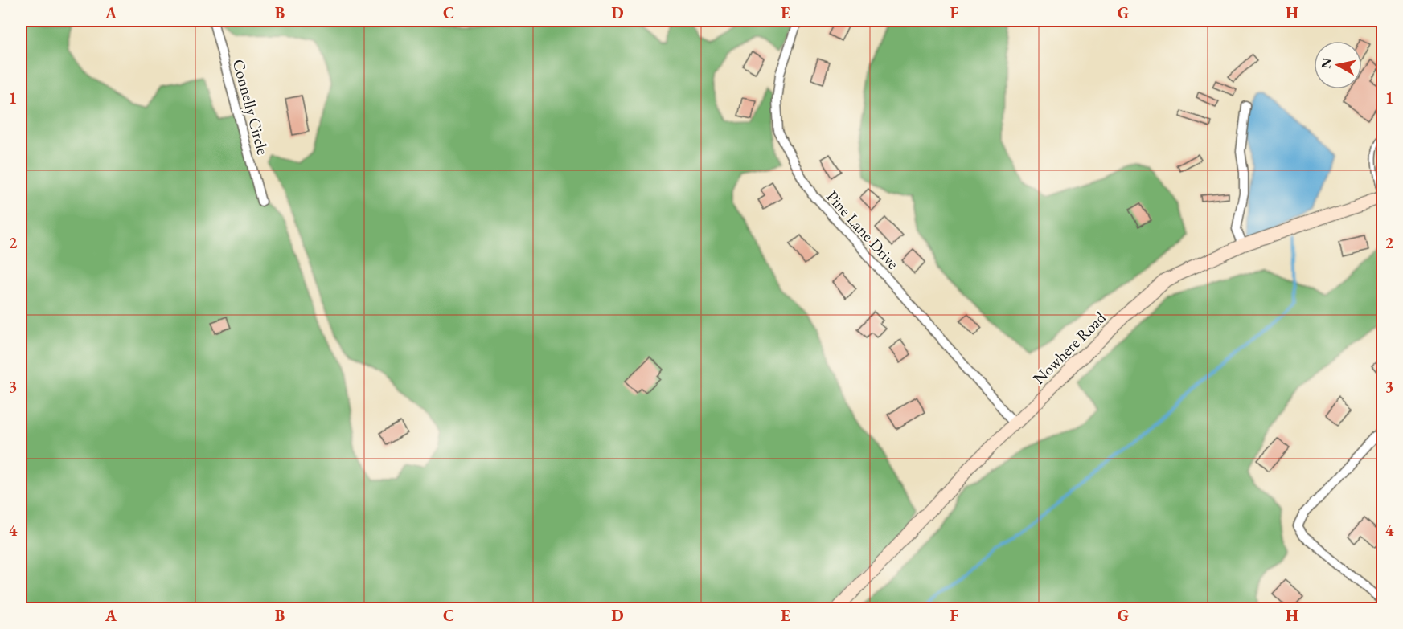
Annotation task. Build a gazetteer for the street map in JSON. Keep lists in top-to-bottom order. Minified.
{"streets":{"street":["Connelly Circle","Pine Lane Drive","Nowhere Road"]},"crossings":[["Pine Lane Drive","Nowhere Road"]],"north":"left","grid":{"columns":["A","B","C","D","E","F","G","H"],"rows":["1","2","3","4"]}}
